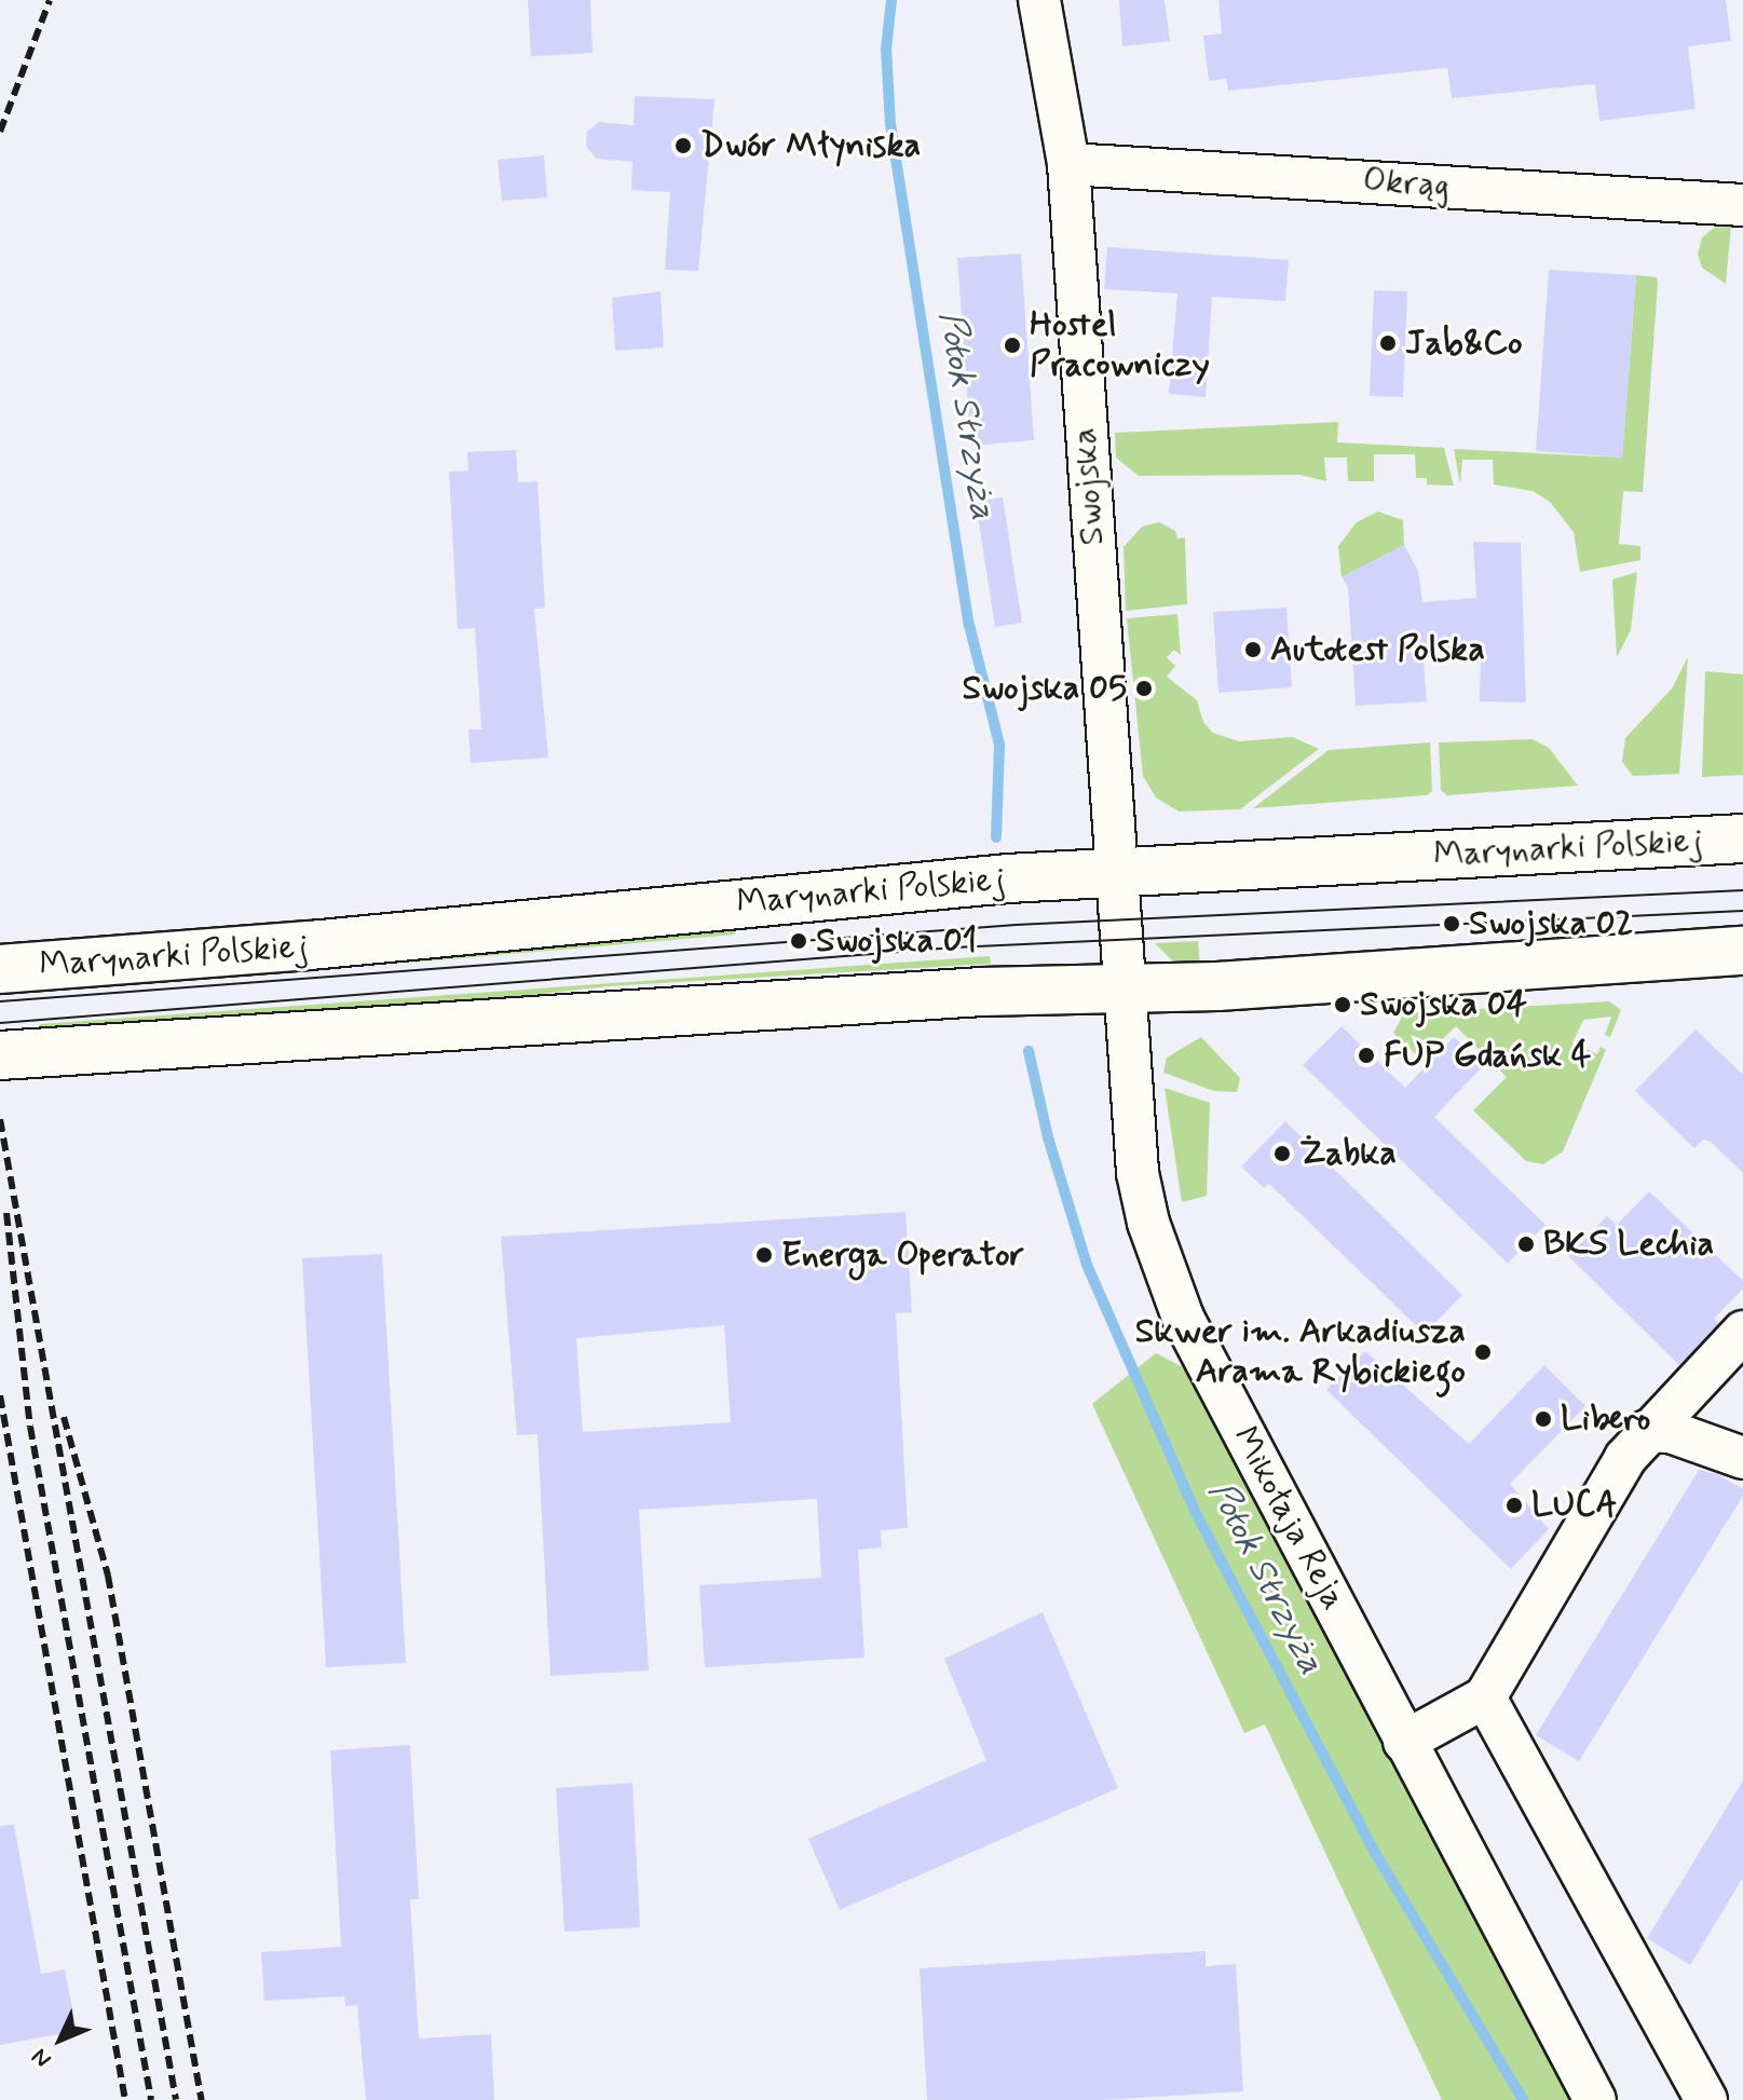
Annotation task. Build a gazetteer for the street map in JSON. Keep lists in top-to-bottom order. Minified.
{"streets":{"main road":["Marynarki Polskiej"],"street":["Okrąg","Swojska","Mikołaja Reja"]},"crossings":[["Okrąg","Swojska"],["Swojska","Marynarki Polskiej"],["Swojska","Mikołaja Reja"]],"water":["Potok Strzyża"],"places":["Dwór Młyniska","Jab&Co","Hostel Pracowniczy","Autotest Polska","Swojska 05","Swojska 02","Swojska 01","Swojska 04","FUP Gdańsk 4","Żabka","BKS Lechia","Energa Operator","Skwer im. Arkadiusza Arama Rybickiego","Libero","LUCA"],"north":"bottom left"}
